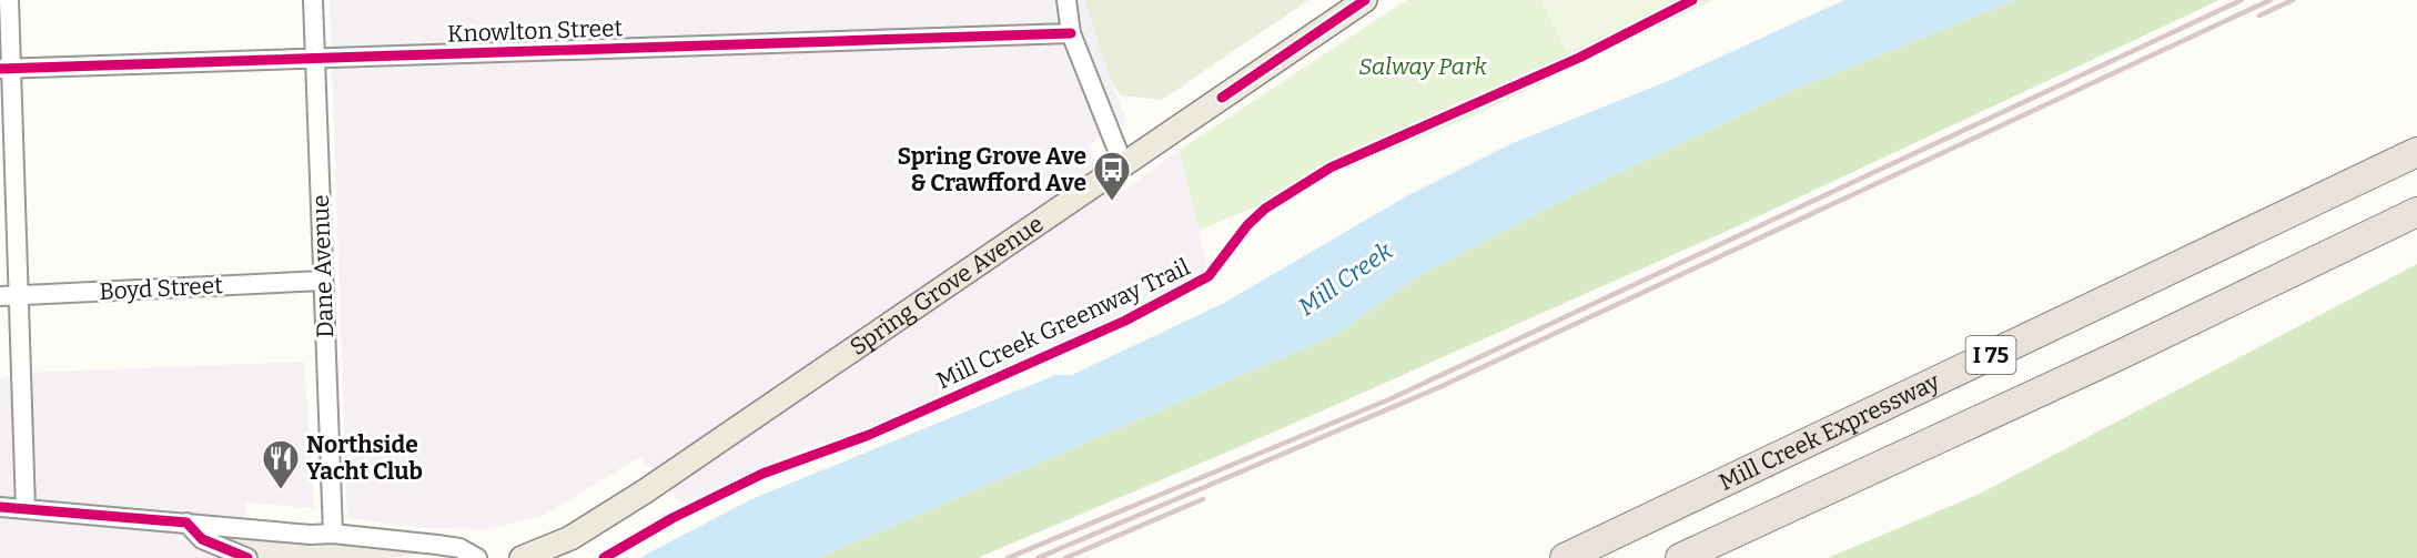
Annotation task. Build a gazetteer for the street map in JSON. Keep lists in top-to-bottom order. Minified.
{"streets":{"highway":["I 75","Mill Creek Expressway"],"main road":["Spring Grove Avenue"],"street":["Knowlton Street","Dane Avenue","Boyd Street"],"cycle path":["Mill Creek Greenway Trail"]},"crossings":[["Knowlton Street","Dane Avenue"],["Dane Avenue","Boyd Street"]],"water":["Mill Creek"],"parks":["Salway Park"],"places":{"bus stop":["Spring Grove Ave & Crawfford Ave"],"restaurant":["Northside Yacht Club"]}}
